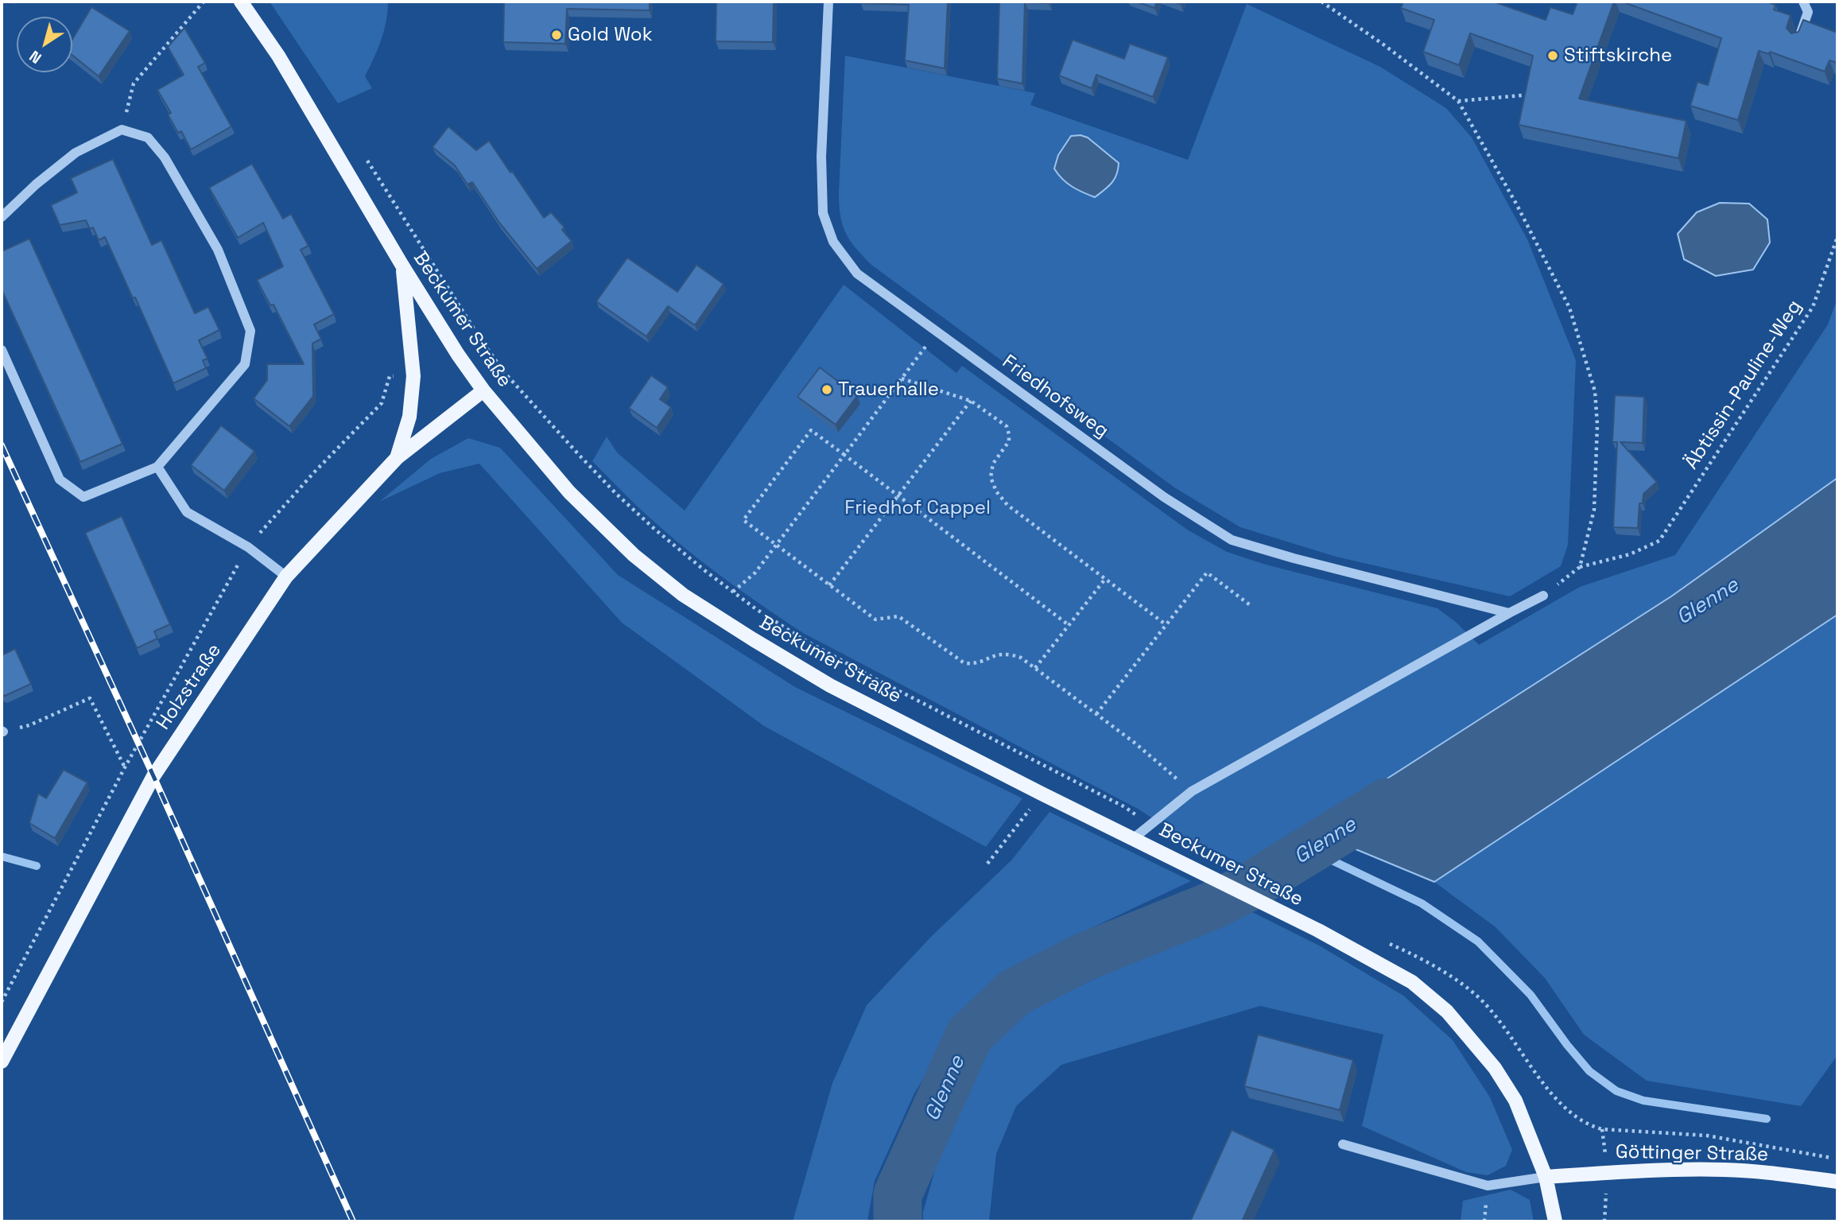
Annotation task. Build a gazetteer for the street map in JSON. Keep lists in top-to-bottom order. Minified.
{"streets":{"main road":["Beckumer Straße","Holzstraße","Göttinger Straße"],"street":["Friedhofsweg"],"path":["Äbtissin-Pauline-Weg"]},"crossings":[["Beckumer Straße","Holzstraße"],["Beckumer Straße","Göttinger Straße"]],"water":["Glenne"],"parks":["Friedhof Cappel"],"places":["Gold Wok","Stiftskirche","Trauerhalle"],"north":"bottom left"}
